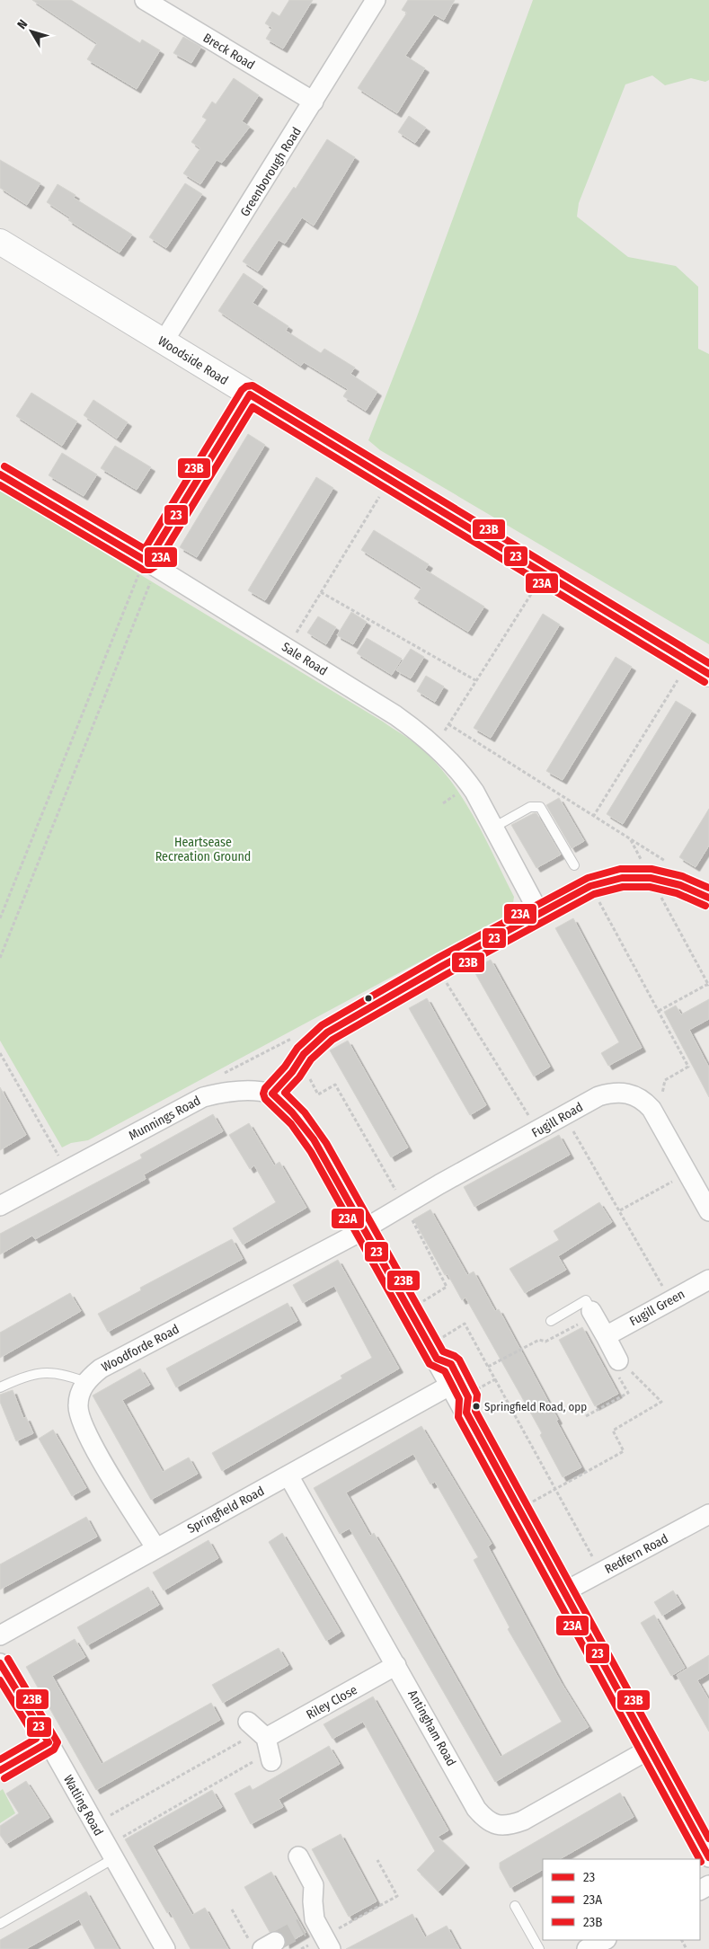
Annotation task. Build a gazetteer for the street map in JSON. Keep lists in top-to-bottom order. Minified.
{"streets":{"street":["Breck Road","Greenborough Road","Woodside Road","Sale Road","Munnings Road","Fugill Road","Fugill Green","Woodforde Road","Springfield Road","Redfern Road","Riley Close","Antingham Road","Watling Road"]},"crossings":[["Breck Road","Greenborough Road"],["Greenborough Road","Woodside Road"],["Fugill Road","Woodforde Road"],["Springfield Road","Antingham Road"],["Riley Close","Antingham Road"]],"parks":["Heartsease Recreation Ground"],"places":["Springfield Road, opp"],"lines":["transit line 23B","transit line 23","transit line 23A"],"legend":["23","23A","23B"],"north":"top left"}
